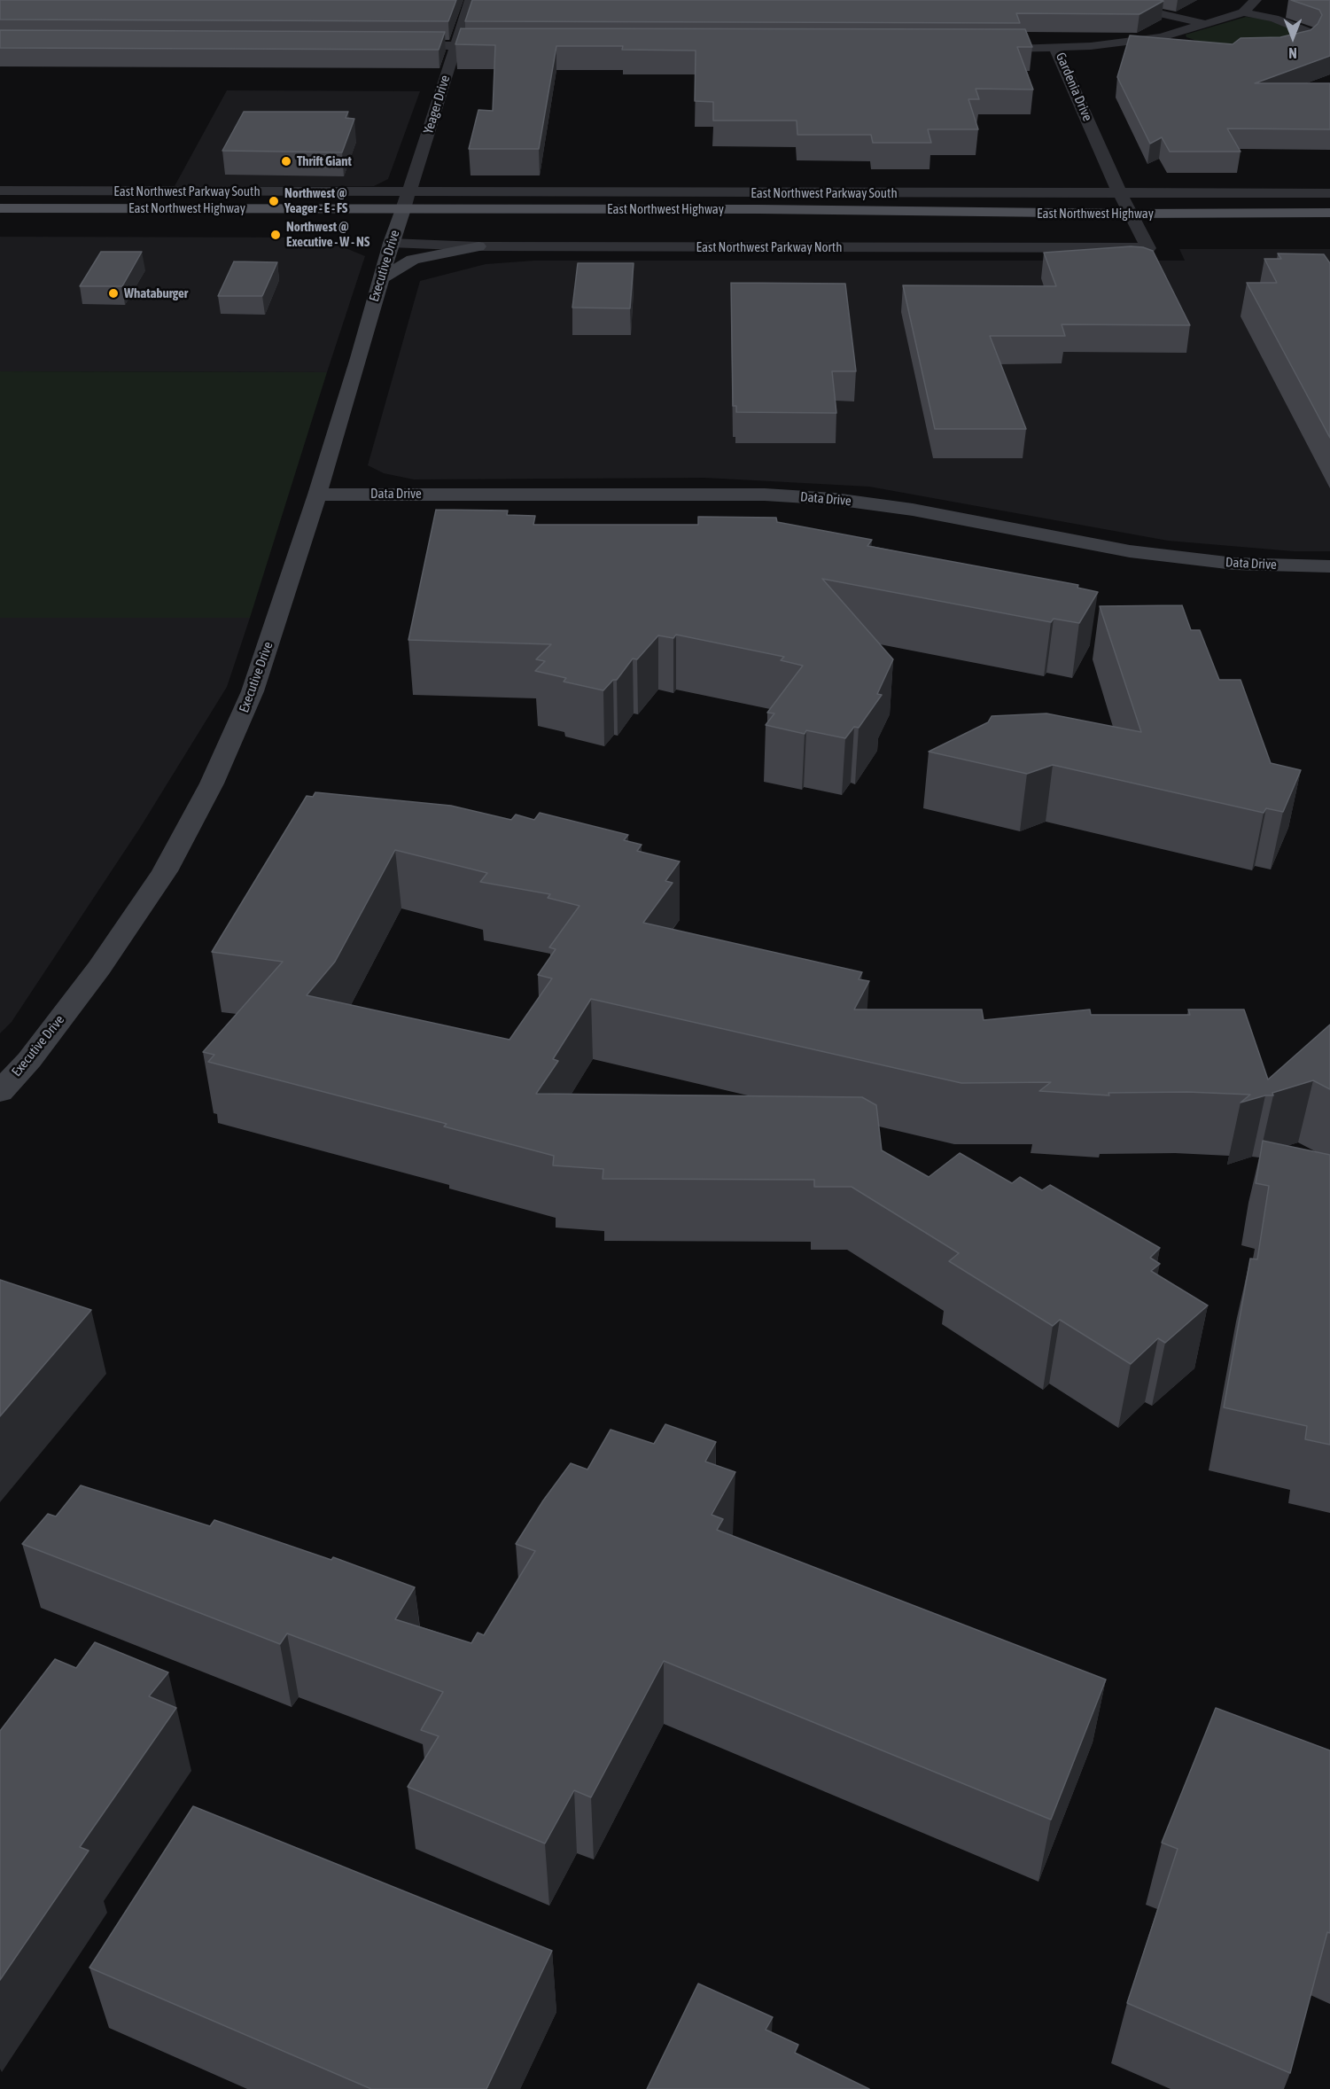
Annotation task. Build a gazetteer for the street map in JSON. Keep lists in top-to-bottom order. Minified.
{"streets":{"main road":["East Northwest Highway"],"street":["Gardenia Drive","Yeager Drive","East Northwest Parkway South","East Northwest Parkway North","Executive Drive","Data Drive"]},"crossings":[["Gardenia Drive","East Northwest Parkway South"],["Gardenia Drive","East Northwest Highway"],["Gardenia Drive","East Northwest Parkway North"],["Yeager Drive","East Northwest Parkway South"],["Yeager Drive","East Northwest Highway"],["Yeager Drive","East Northwest Parkway North"],["Yeager Drive","Executive Drive"],["East Northwest Highway","East Northwest Parkway North"],["East Northwest Highway","Executive Drive"],["East Northwest Parkway North","Executive Drive"],["Executive Drive","Data Drive"]],"places":["Thrift Giant","Northwest @ Yeager - E - FS","Northwest @ Executive - W - NS","Whataburger"],"north":"bottom"}
